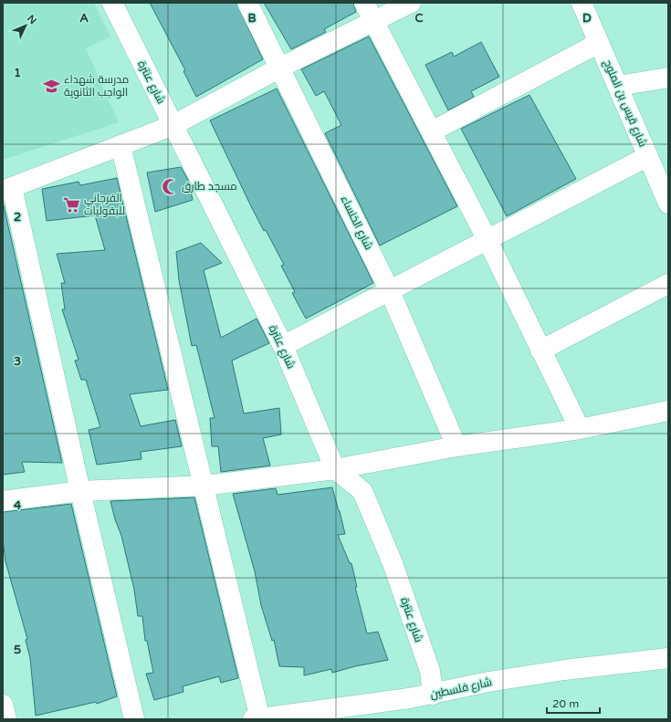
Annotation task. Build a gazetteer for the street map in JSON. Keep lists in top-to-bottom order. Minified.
{"streets":{"street":["شارع عنترة","شارع قيس بن الملوح","شارع الخنساء","شارع فلسطين"]},"crossings":[["شارع عنترة","شارع فلسطين"]],"places":{"school or university":["مدرسة شهداء الواجب الثانوية"],"mosque":["مسجد طارق"],"supermarket":["الفرجاني للبقوليات"]},"scale_bar":"20 m","north":"top right","grid":{"columns":["A","B","C","D"],"rows":["1","2","3","4","5"]}}
